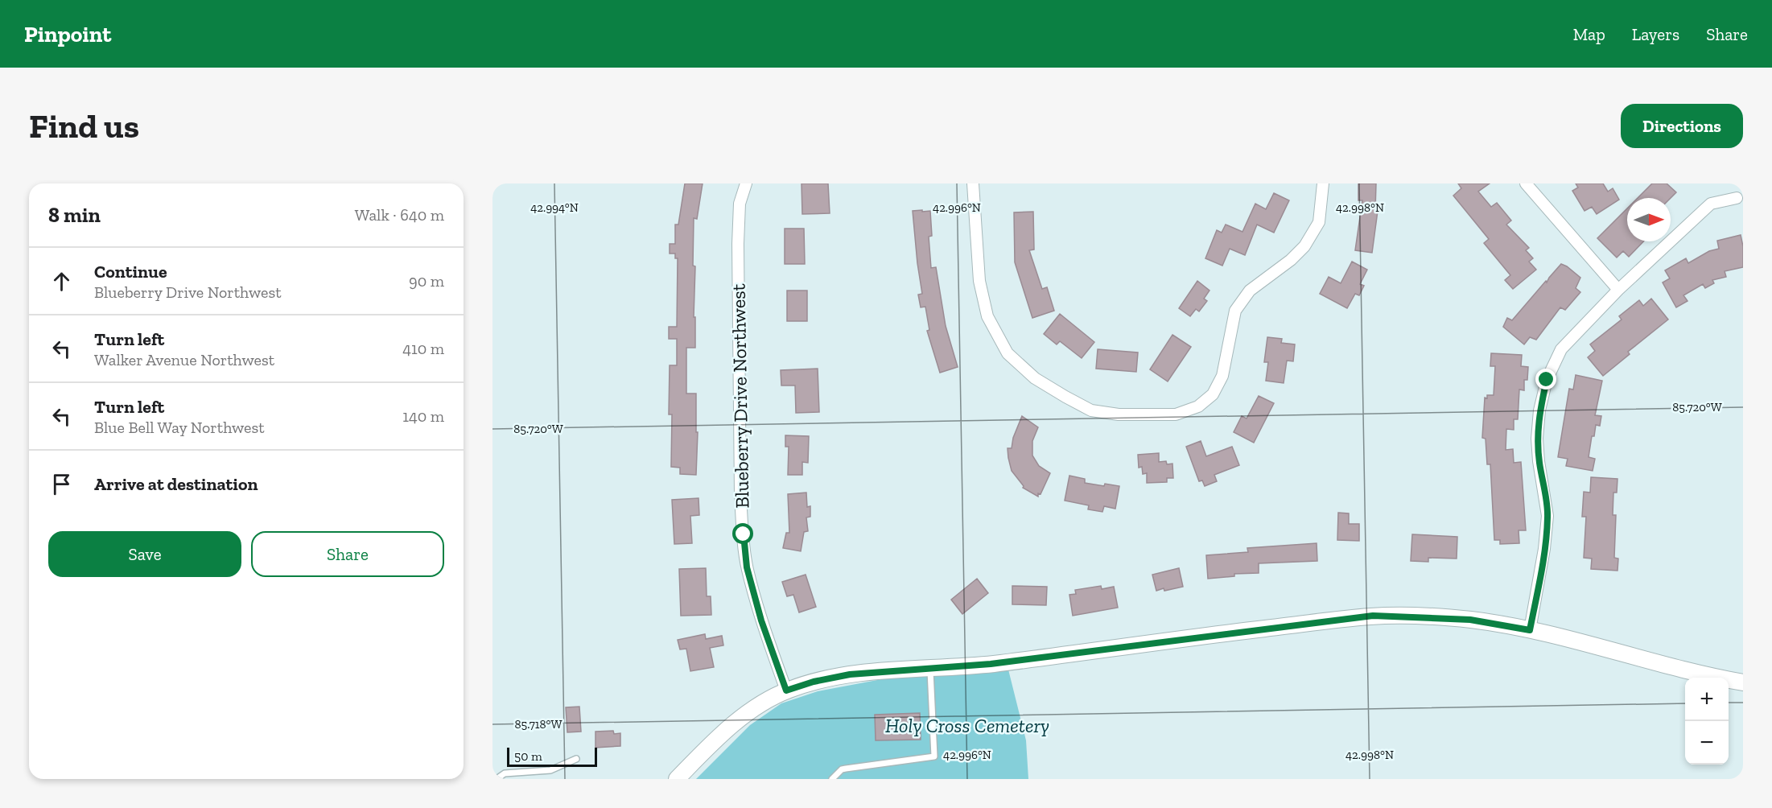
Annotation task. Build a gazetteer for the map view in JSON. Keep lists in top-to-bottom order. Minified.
{"streets":{"street":["Blueberry Drive Northwest"]},"parks":["Holy Cross Cemetery"],"scale_bar":"50 m","north":"right","page":{"header":"Pinpoint","nav":["Map","Layers","Share"],"buttons":["Directions",["Save","Share"]],"title":"Find us","heading":["8 min","Walk · 640 m"],"list":[["Continue","Blueberry Drive Northwest","90 m"],["Turn left","Walker Avenue Northwest","410 m"],["Turn left","Blue Bell Way Northwest","140 m"],"Arrive at destination"],"map_buttons":["+","−"],"scale":"50 m"},"coordinates":["42.994°N","42.996°N","42.998°N","85.720°W","85.718°W"]}
